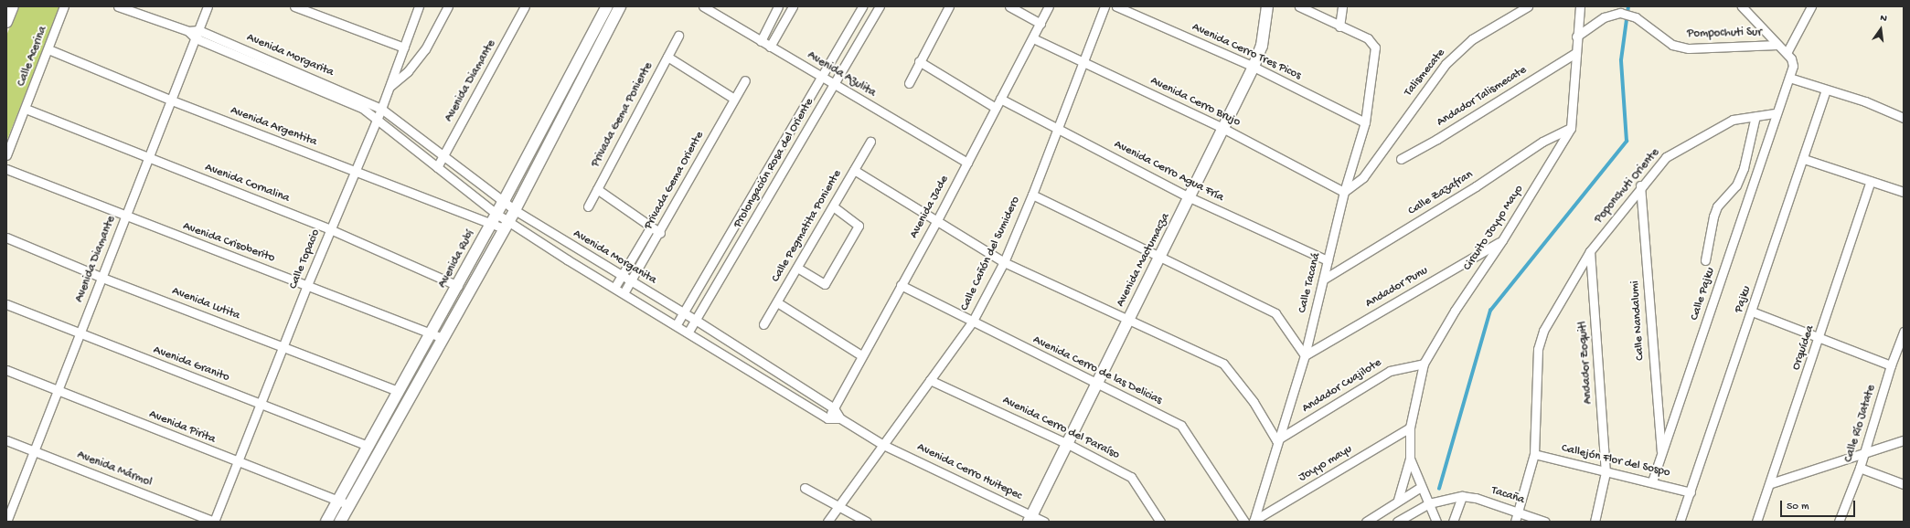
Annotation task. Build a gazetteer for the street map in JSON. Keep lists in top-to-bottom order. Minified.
{"streets":{"street":["Pompochuti Sur","Avenida Cerro Tres Picos","Avenida Morgarita","Calle Acerina","Talismecate","Avenida Azulita","Avenida Diamante","Andador Talismecate","Avenida Cerro Brujo","Privada Gema Poniente","Avenida Argentita","Prolongación Rosa del Oriente","Avenida Cerro Agua Fría","Privada Gema Oriente","Avenida Cornalina","Poponchuti Oriente","Calle Zazafran","Avenida Jade","Calle Pegmatita Poniente","Circuito Joyyo Mayo","Avenida Crisoberito","Calle Cañón del Sumidero","Avenida Morganita","Calle Topacio","Avenida Rubí","Avenida Mactumacza","Calle Tacaná","Andador Punu","Calle Pajku","Pajku","Avenida Lutita","Calle Nandalumi","Orquídea","Andador Zoquitl","Avenida Granito","Avenida Cerro de las Delicias","Andador Cuajilote","Calle Río Jatate","Avenida Pirita","Avenida Cerro del Paraíso","Callejón Flor del Sospo","Joyyo mayu","Avenida Mármol","Avenida Cerro Huitepec","Tacaña"]},"crossings":[["Pompochuti Sur","Circuito Joyyo Mayo"],["Avenida Cerro Tres Picos","Avenida Mactumacza"],["Avenida Cerro Tres Picos","Calle Tacaná"],["Avenida Morgarita","Avenida Diamante"],["Avenida Morgarita","Avenida Morganita"],["Avenida Morgarita","Calle Topacio"],["Calle Acerina","Avenida Argentita"],["Calle Acerina","Avenida Cornalina"],["Talismecate","Avenida Cerro Brujo"],["Talismecate","Calle Tacaná"],["Avenida Azulita","Prolongación Rosa del Oriente"],["Avenida Azulita","Avenida Jade"],["Avenida Diamante","Avenida Argentita"],["Avenida Diamante","Avenida Cornalina"],["Avenida Diamante","Avenida Crisoberito"],["Avenida Diamante","Avenida Morganita"],["Avenida Diamante","Avenida Lutita"],["Avenida Diamante","Avenida Granito"],["Avenida Diamante","Avenida Pirita"],["Avenida Diamante","Avenida Mármol"],["Andador Talismecate","Circuito Joyyo Mayo"],["Avenida Cerro Brujo","Avenida Jade"],["Avenida Cerro Brujo","Calle Cañón del Sumidero"],["Avenida Cerro Brujo","Avenida Mactumacza"],["Avenida Cerro Brujo","Calle Tacaná"],["Avenida Argentita","Calle Topacio"],["Avenida Argentita","Avenida Rubí"],["Prolongación Rosa del Oriente","Avenida Morganita"],["Avenida Cerro Agua Fría","Avenida Jade"],["Avenida Cerro Agua Fría","Calle Cañón del Sumidero"],["Avenida Cerro Agua Fría","Avenida Mactumacza"],["Avenida Cerro Agua Fría","Calle Tacaná"],["Privada Gema Oriente","Avenida Morganita"],["Avenida Cornalina","Calle Topacio"],["Avenida Cornalina","Avenida Rubí"],["Poponchuti Oriente","Calle Pajku"],["Poponchuti Oriente","Calle Nandalumi"],["Poponchuti Oriente","Andador Zoquitl"],["Poponchuti Oriente","Callejón Flor del Sospo"],["Poponchuti Oriente","Tacaña"],["Calle Zazafran","Circuito Joyyo Mayo"],["Calle Zazafran","Calle Tacaná"],["Avenida Jade","Avenida Morganita"],["Avenida Jade","Avenida Cerro de las Delicias"],["Circuito Joyyo Mayo","Andador Punu"],["Circuito Joyyo Mayo","Andador Cuajilote"],["Circuito Joyyo Mayo","Joyyo mayu"],["Avenida Crisoberito","Calle Topacio"],["Avenida Crisoberito","Avenida Rubí"],["Calle Cañón del Sumidero","Avenida Morganita"],["Calle Cañón del Sumidero","Avenida Cerro de las Delicias"],["Calle Cañón del Sumidero","Avenida Cerro del Paraíso"],["Calle Cañón del Sumidero","Avenida Cerro Huitepec"],["Avenida Morganita","Calle Topacio"],["Avenida Morganita","Avenida Rubí"],["Avenida Morganita","Avenida Cerro Huitepec"],["Calle Topacio","Avenida Lutita"],["Calle Topacio","Avenida Granito"],["Calle Topacio","Avenida Pirita"],["Calle Topacio","Avenida Mármol"],["Avenida Rubí","Avenida Lutita"],["Avenida Rubí","Avenida Granito"],["Avenida Rubí","Avenida Pirita"],["Avenida Mactumacza","Avenida Cerro de las Delicias"],["Avenida Mactumacza","Avenida Cerro del Paraíso"],["Avenida Mactumacza","Avenida Cerro Huitepec"],["Calle Tacaná","Andador Punu"],["Calle Tacaná","Andador Cuajilote"],["Calle Tacaná","Joyyo mayu"],["Calle Pajku","Calle Nandalumi"],["Calle Pajku","Callejón Flor del Sospo"],["Pajku","Callejón Flor del Sospo"],["Andador Zoquitl","Callejón Flor del Sospo"]],"scale_bar":"50 m","north":"top"}
